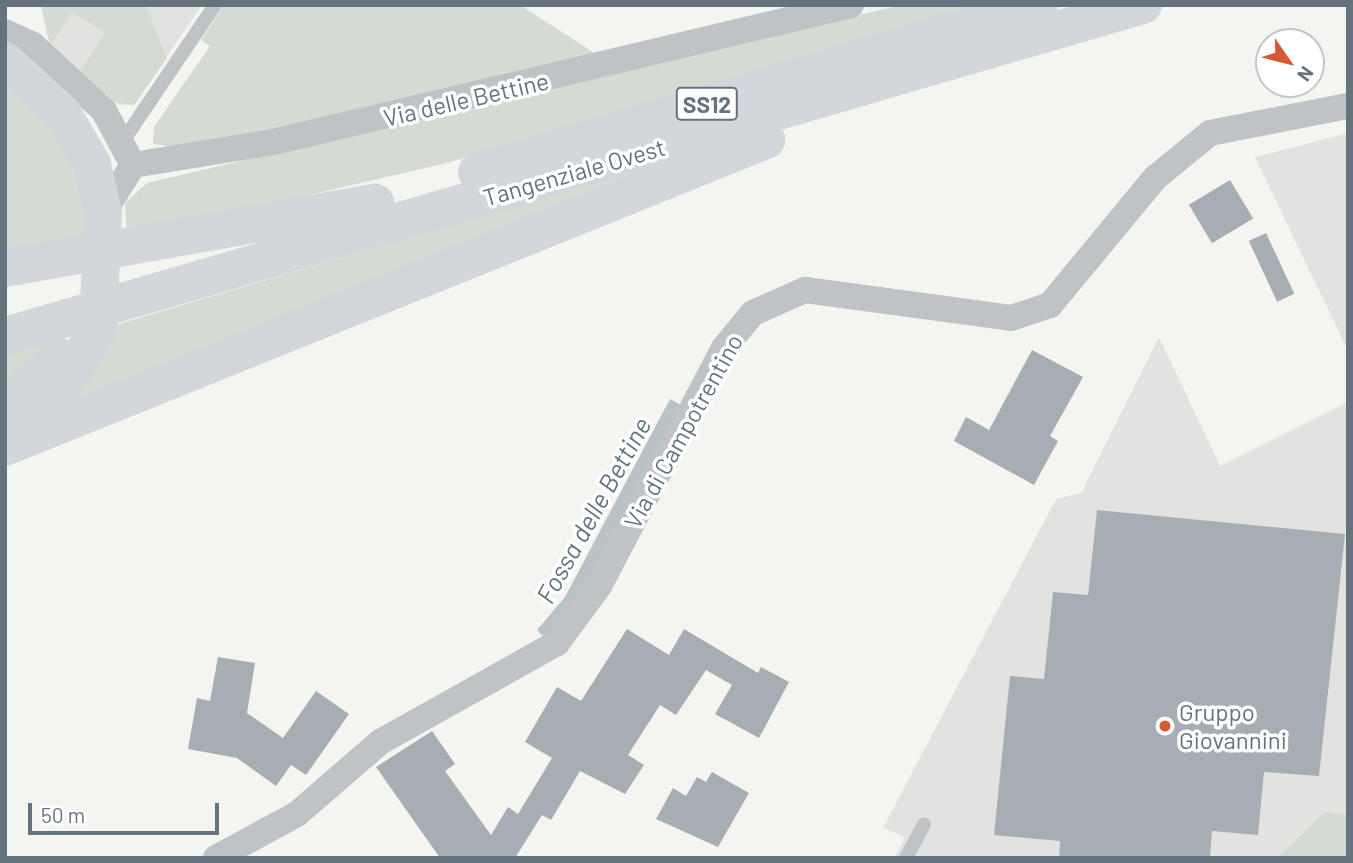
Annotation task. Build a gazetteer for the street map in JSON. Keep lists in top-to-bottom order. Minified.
{"streets":{"highway":["SS12","Tangenziale Ovest"],"street":["Via delle Bettine","Via di Campotrentino"]},"water":["Fossa delle Bettine"],"places":["Gruppo Giovannini"],"scale_bar":"50 m","north":"bottom right"}
